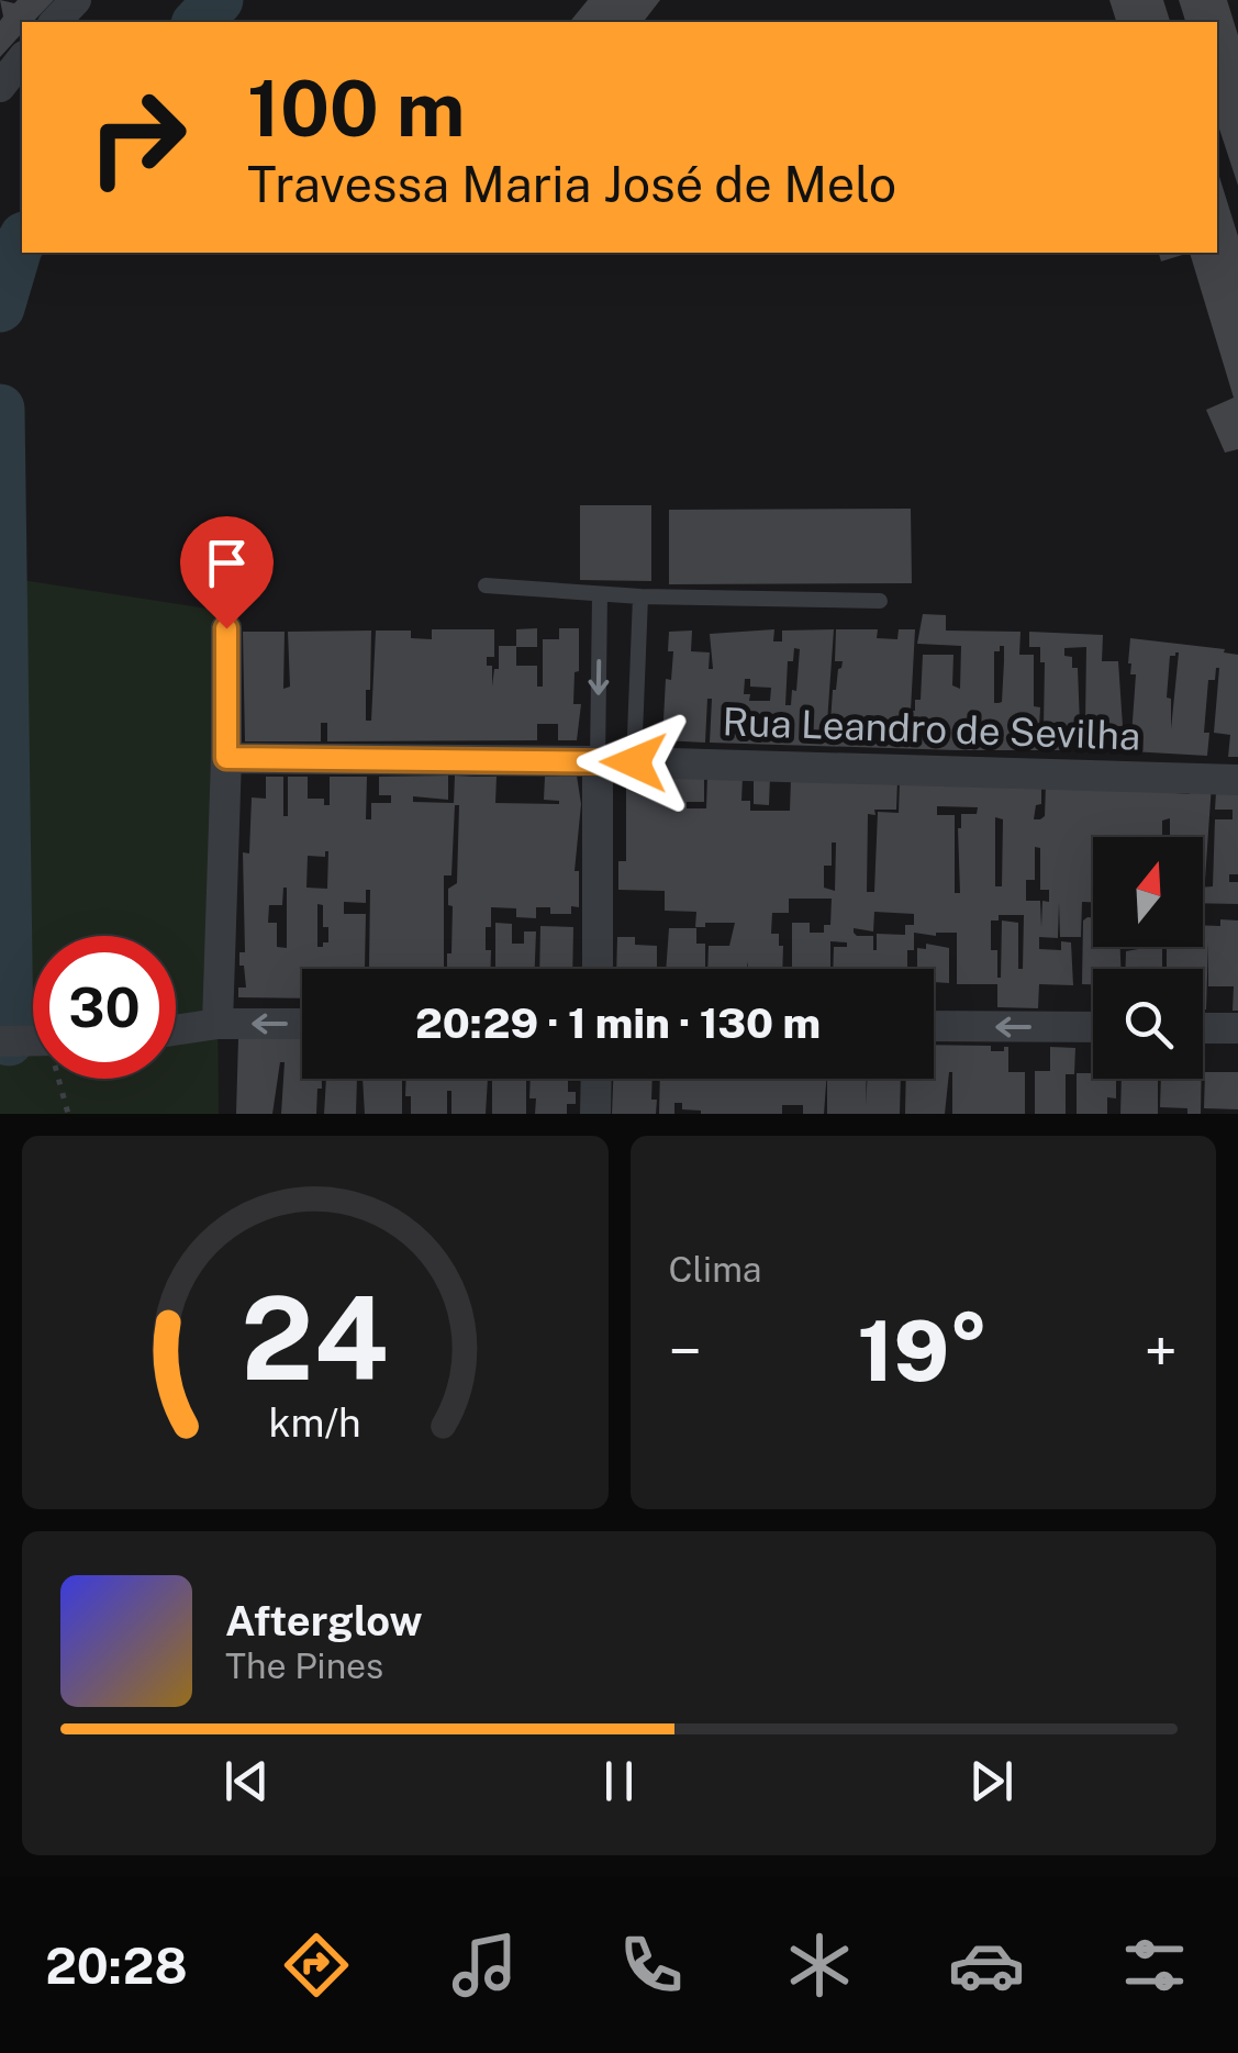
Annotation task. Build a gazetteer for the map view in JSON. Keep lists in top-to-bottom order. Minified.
{"streets":{"street":["Rua Leandro de Sevilha"]},"north":"top","page":{"turn":["100 m","Travessa Maria José de Melo"],"limit":"30","trip":"20:29 · 1 min · 130 m","tile":"Clima","heat":["−","19°","+"],"song":["Afterglow","The Pines"],"tabs":"20:28","gauge":["24","km/h"]}}
